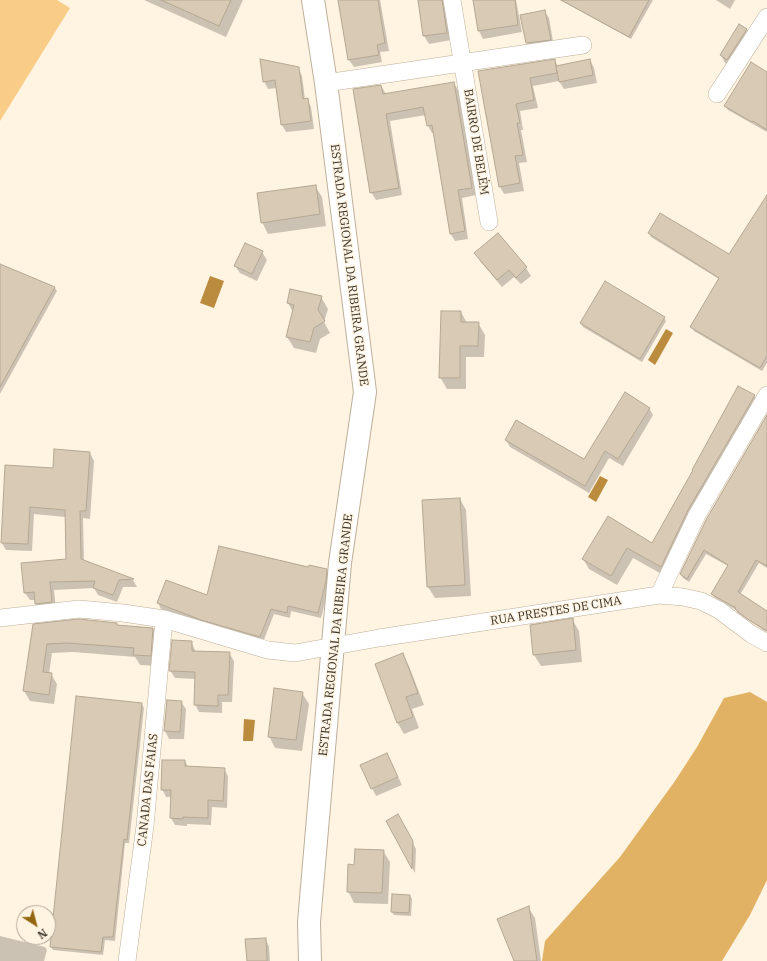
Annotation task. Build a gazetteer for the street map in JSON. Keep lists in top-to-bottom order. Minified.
{"streets":{"main road":["ESTRADA REGIONAL DA RIBEIRA GRANDE"],"street":["BAIRRO DE BELÉM","RUA PRESTES DE CIMA","CANADA DAS FAIAS"]},"crossings":[["ESTRADA REGIONAL DA RIBEIRA GRANDE","RUA PRESTES DE CIMA"],["RUA PRESTES DE CIMA","CANADA DAS FAIAS"]],"north":"bottom right"}
